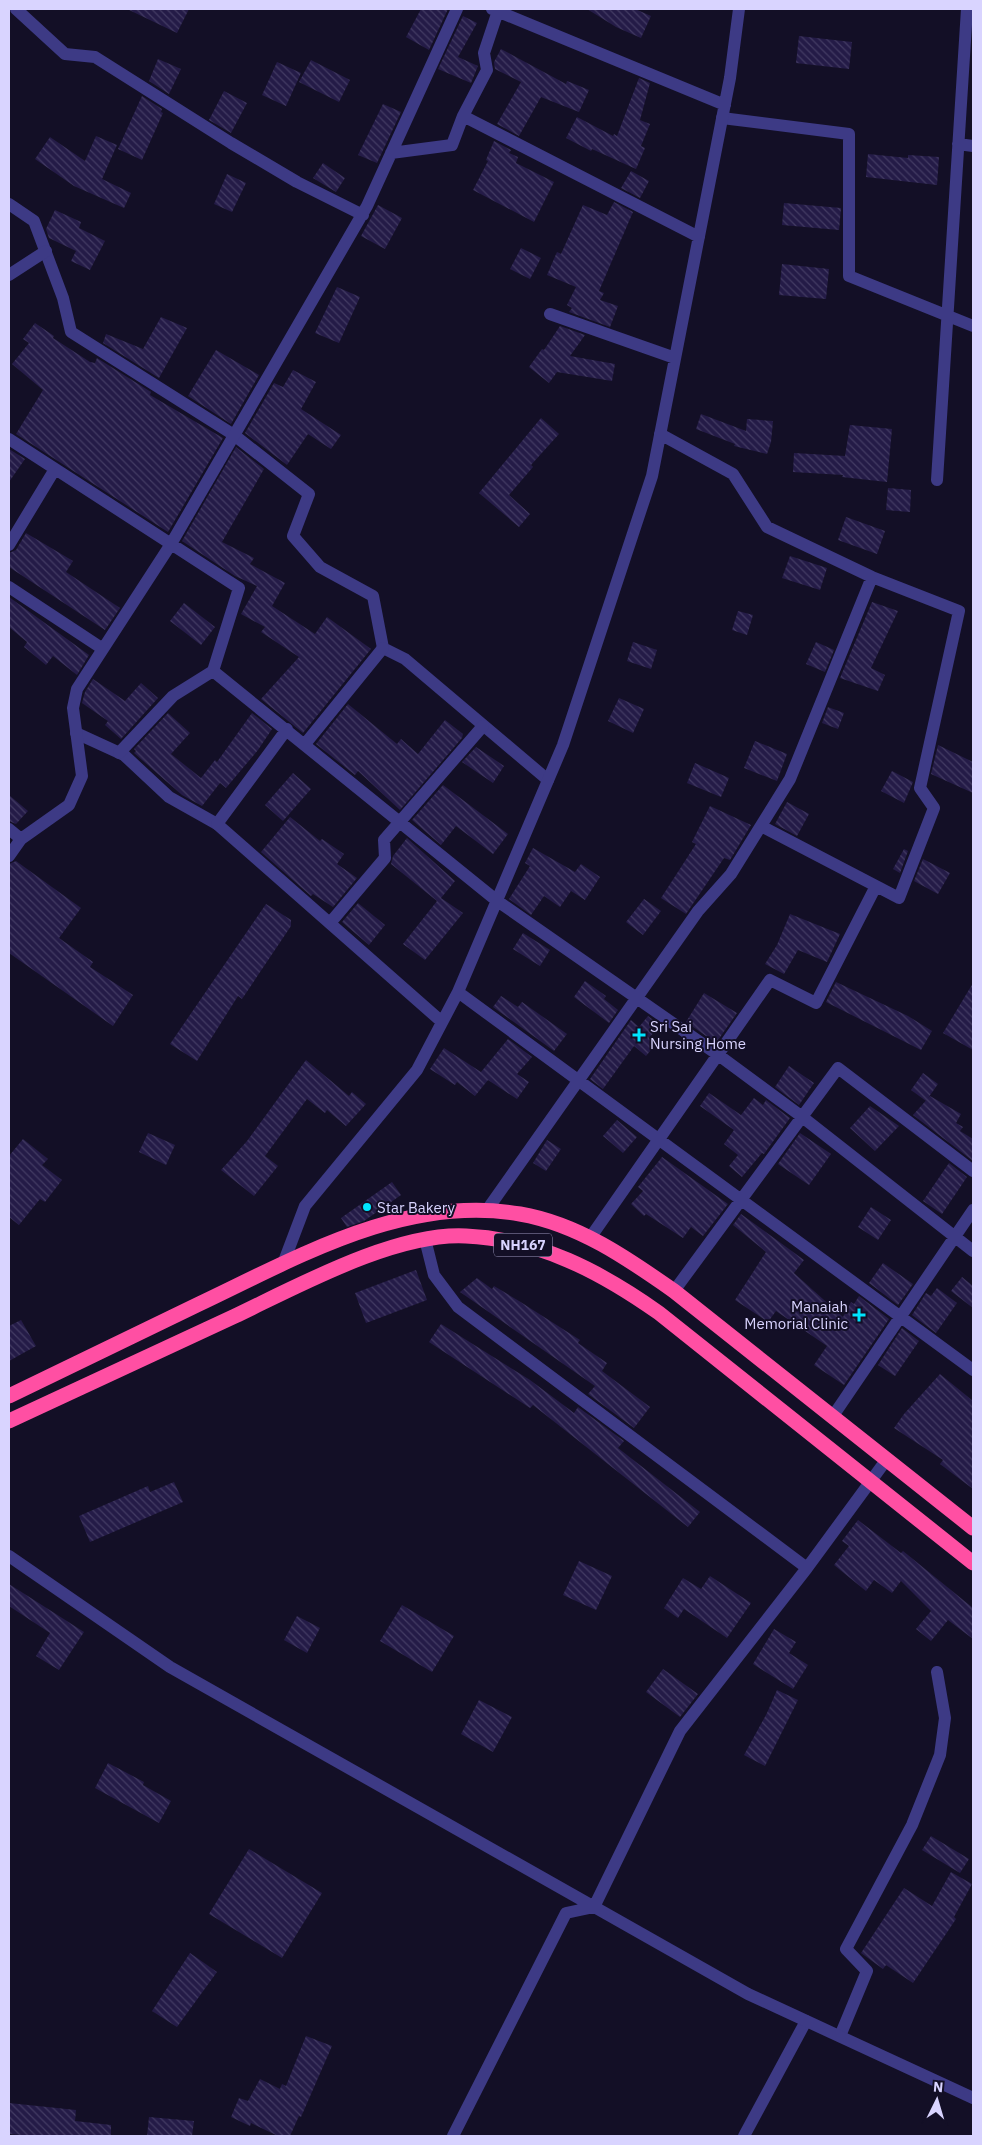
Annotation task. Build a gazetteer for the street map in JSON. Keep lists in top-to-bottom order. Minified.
{"streets":{"highway":["NH167"]},"places":{"health":["Sri Sai Nursing Home","Manaiah Memorial Clinic"],"other":["Star Bakery"]},"north":"top"}
